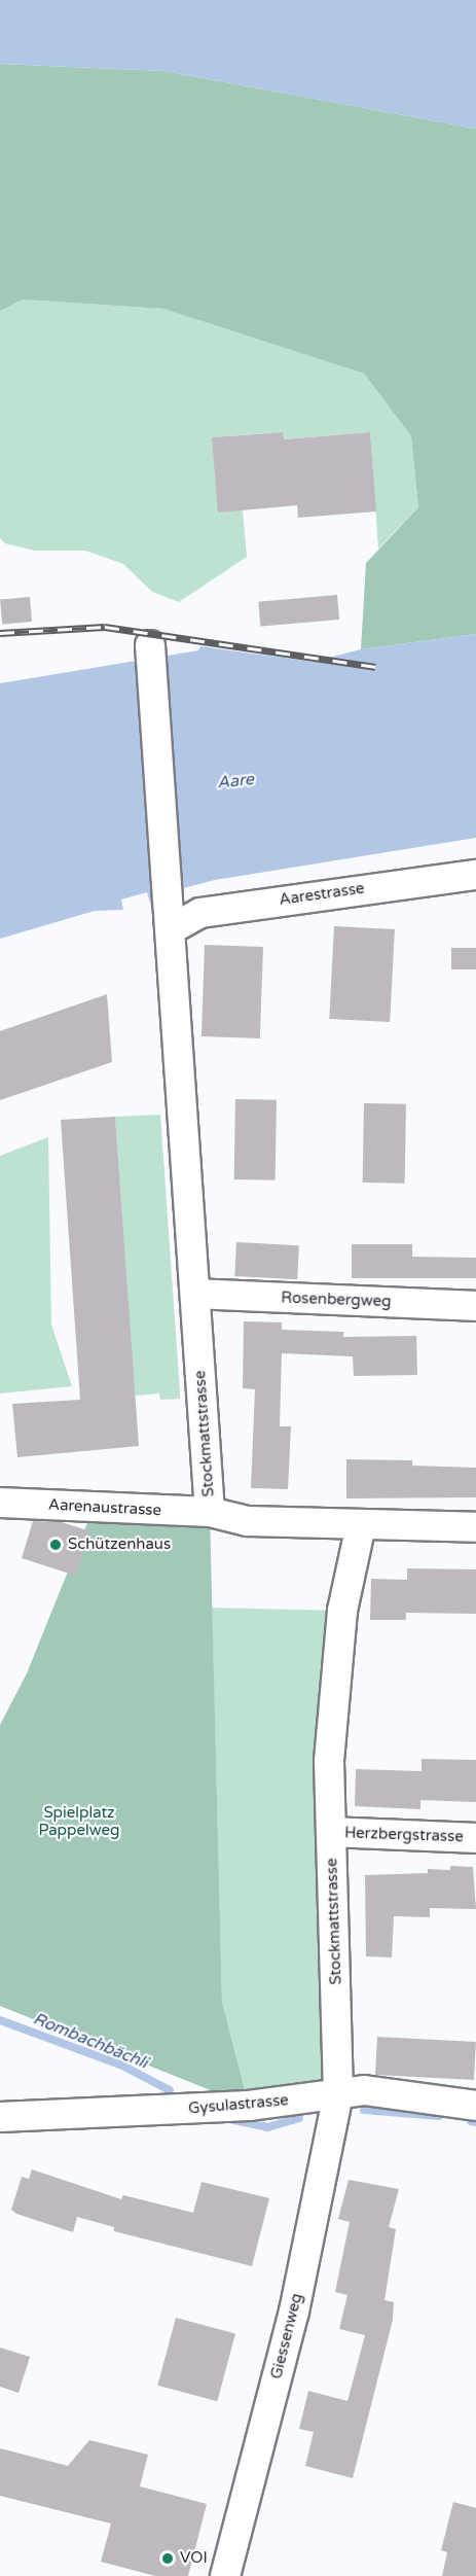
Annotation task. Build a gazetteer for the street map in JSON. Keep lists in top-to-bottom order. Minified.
{"streets":{"street":["Aarestrasse","Rosenbergweg","Stockmattstrasse","Aarenaustrasse","Herzbergstrasse","Gysulastrasse","Giessenweg"]},"crossings":[["Aarestrasse","Stockmattstrasse"],["Rosenbergweg","Stockmattstrasse"],["Stockmattstrasse","Aarenaustrasse"],["Stockmattstrasse","Herzbergstrasse"],["Stockmattstrasse","Gysulastrasse"],["Stockmattstrasse","Giessenweg"],["Gysulastrasse","Giessenweg"]],"water":["Aare","Rombachbächli"],"parks":["Spielplatz Pappelweg"],"places":["Schützenhaus","VOI"]}
